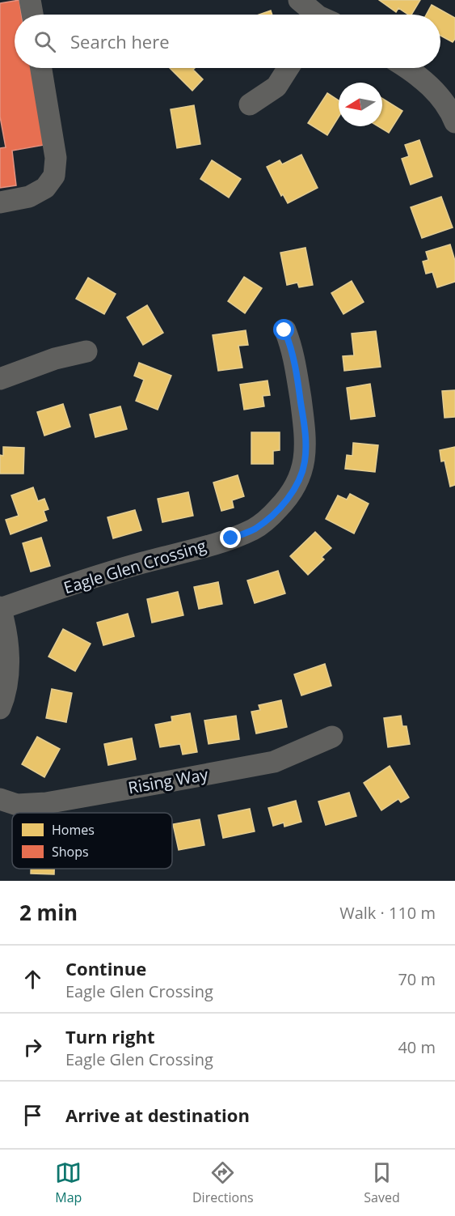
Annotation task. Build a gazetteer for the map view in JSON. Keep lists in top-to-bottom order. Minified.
{"streets":{"street":["Eagle Glen Crossing","Rising Way"]},"legend":["Homes","Shops"],"north":"left","page":{"search":"Search here","heading":["2 min","Walk · 110 m"],"list":[["Continue","Eagle Glen Crossing","70 m"],["Turn right","Eagle Glen Crossing","40 m"],"Arrive at destination"],"nav":["Map","Directions","Saved"]}}
